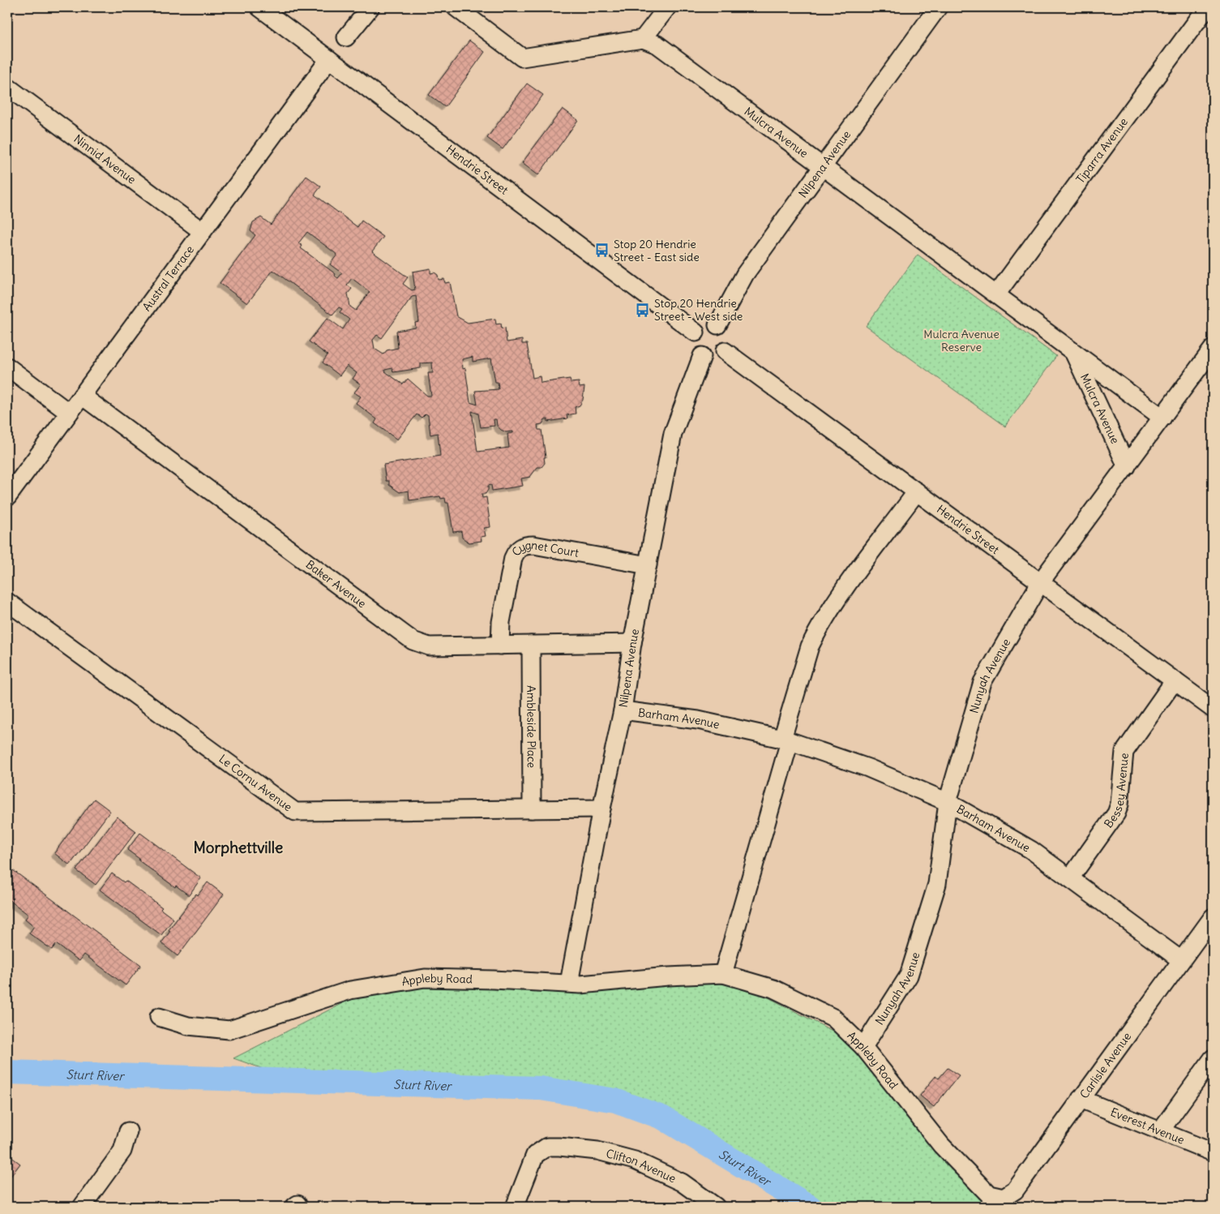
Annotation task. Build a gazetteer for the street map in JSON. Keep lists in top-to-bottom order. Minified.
{"streets":{"street":["Mulcra Avenue","Tiparra Avenue","Ninnid Avenue","Nilpena Avenue","Hendrie Street","Austral Terrace","Cygnet Court","Baker Avenue","Nunyah Avenue","Barham Avenue","Ambleside Place","Le Cornu Avenue","Bessey Avenue","Appleby Road","Carlisle Avenue","Everest Avenue","Clifton Avenue"]},"crossings":[["Mulcra Avenue","Tiparra Avenue"],["Mulcra Avenue","Nilpena Avenue"],["Mulcra Avenue","Nunyah Avenue"],["Ninnid Avenue","Austral Terrace"],["Nilpena Avenue","Hendrie Street"],["Nilpena Avenue","Cygnet Court"],["Nilpena Avenue","Baker Avenue"],["Nilpena Avenue","Barham Avenue"],["Nilpena Avenue","Le Cornu Avenue"],["Nilpena Avenue","Appleby Road"],["Hendrie Street","Austral Terrace"],["Hendrie Street","Nunyah Avenue"],["Hendrie Street","Bessey Avenue"],["Austral Terrace","Baker Avenue"],["Cygnet Court","Baker Avenue"],["Baker Avenue","Ambleside Place"],["Nunyah Avenue","Barham Avenue"],["Nunyah Avenue","Appleby Road"],["Barham Avenue","Bessey Avenue"],["Barham Avenue","Carlisle Avenue"],["Ambleside Place","Le Cornu Avenue"],["Appleby Road","Carlisle Avenue"],["Carlisle Avenue","Everest Avenue"]],"districts":["Morphettville"],"water":["Sturt River"],"parks":["Mulcra Avenue Reserve"],"places":{"bus stop":["Stop 20 Hendrie Street - East side","Stop 20 Hendrie Street - West side"]}}
